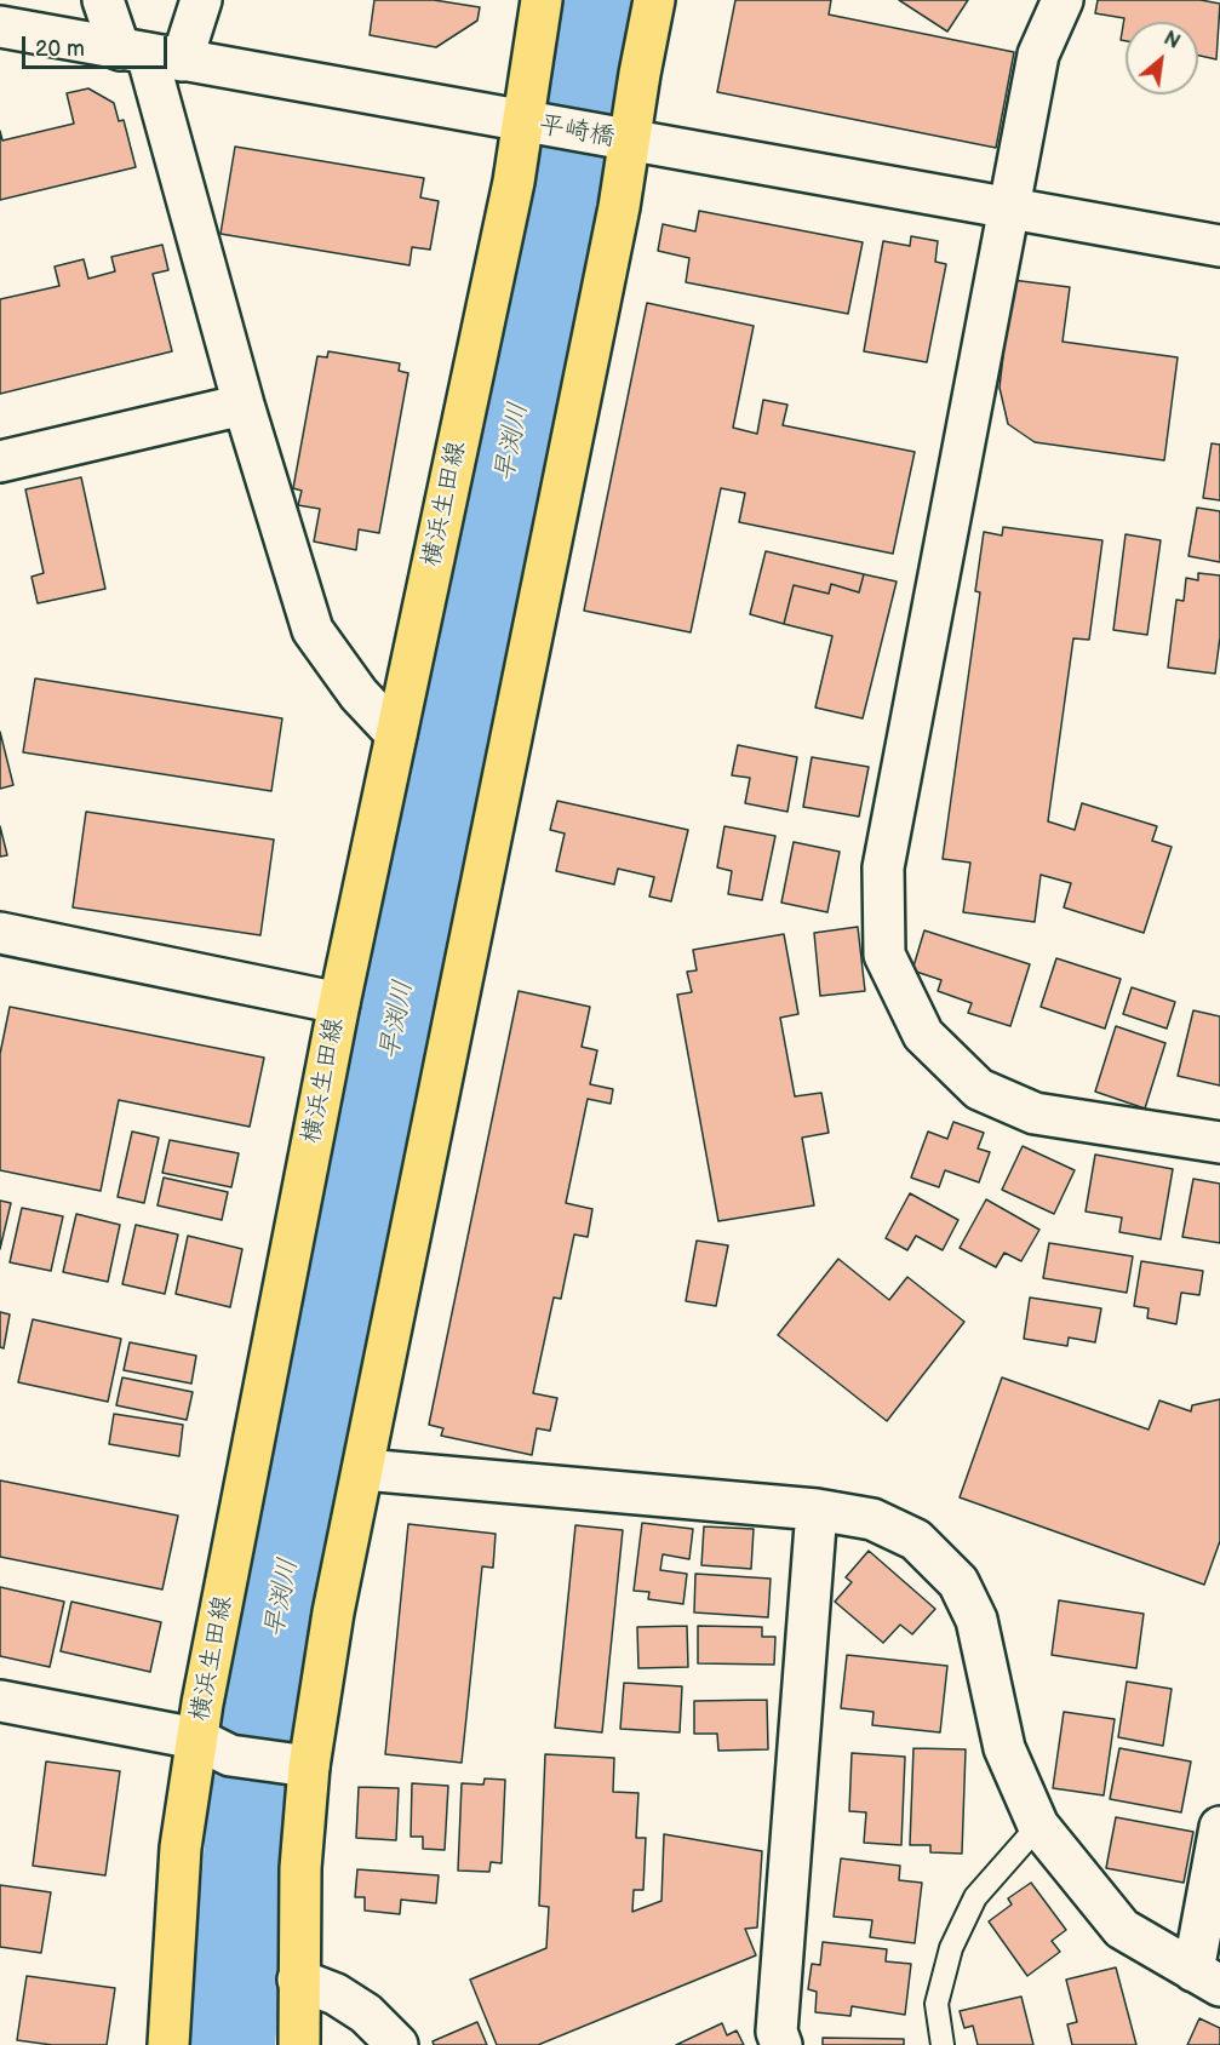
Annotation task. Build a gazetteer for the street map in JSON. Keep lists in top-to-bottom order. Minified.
{"streets":{"main road":["横浜生田線"],"street":["平崎橋"]},"crossings":[["平崎橋","横浜生田線"]],"water":["早渕川"],"scale_bar":"20 m","north":"top right"}
